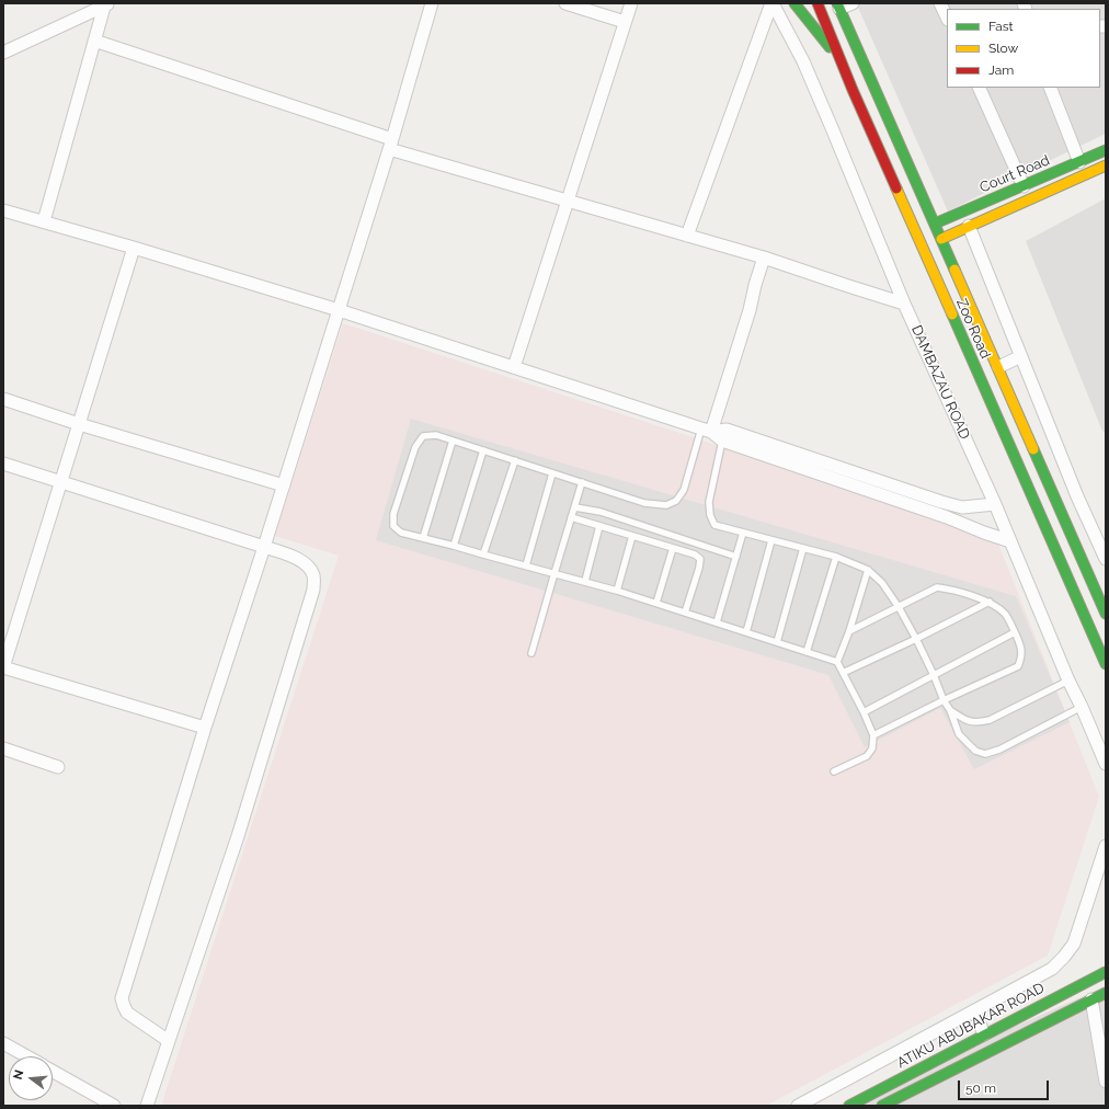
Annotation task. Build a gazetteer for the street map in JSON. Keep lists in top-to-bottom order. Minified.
{"streets":{"main road":["Court Road","Zoo Road","ATIKU ABUBAKAR ROAD"],"street":["DAMBAZAU ROAD"]},"crossings":[["Court Road","Zoo Road"]],"legend":["Fast","Slow","Jam"],"scale_bar":"50 m","north":"left"}
